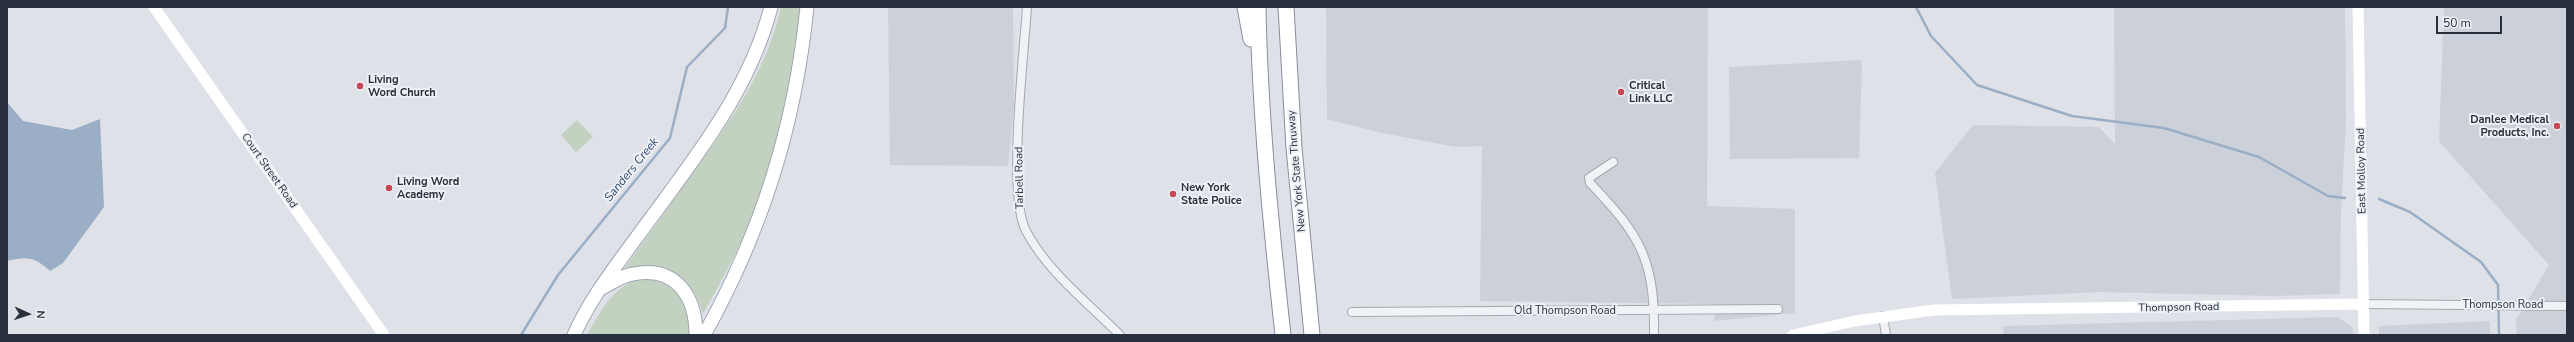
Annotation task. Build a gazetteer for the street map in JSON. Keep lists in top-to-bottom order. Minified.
{"streets":{"highway":["New York State Thruway"],"street":["Court Street Road","East Molloy Road","Tarbell Road","Thompson Road","Old Thompson Road"]},"crossings":[["East Molloy Road","Thompson Road"]],"water":["Sanders Creek"],"places":["Living Word Church","Critical Link LLC","Danlee Medical Products, Inc.","Living Word Academy","New York State Police"],"scale_bar":"50 m","north":"right"}
